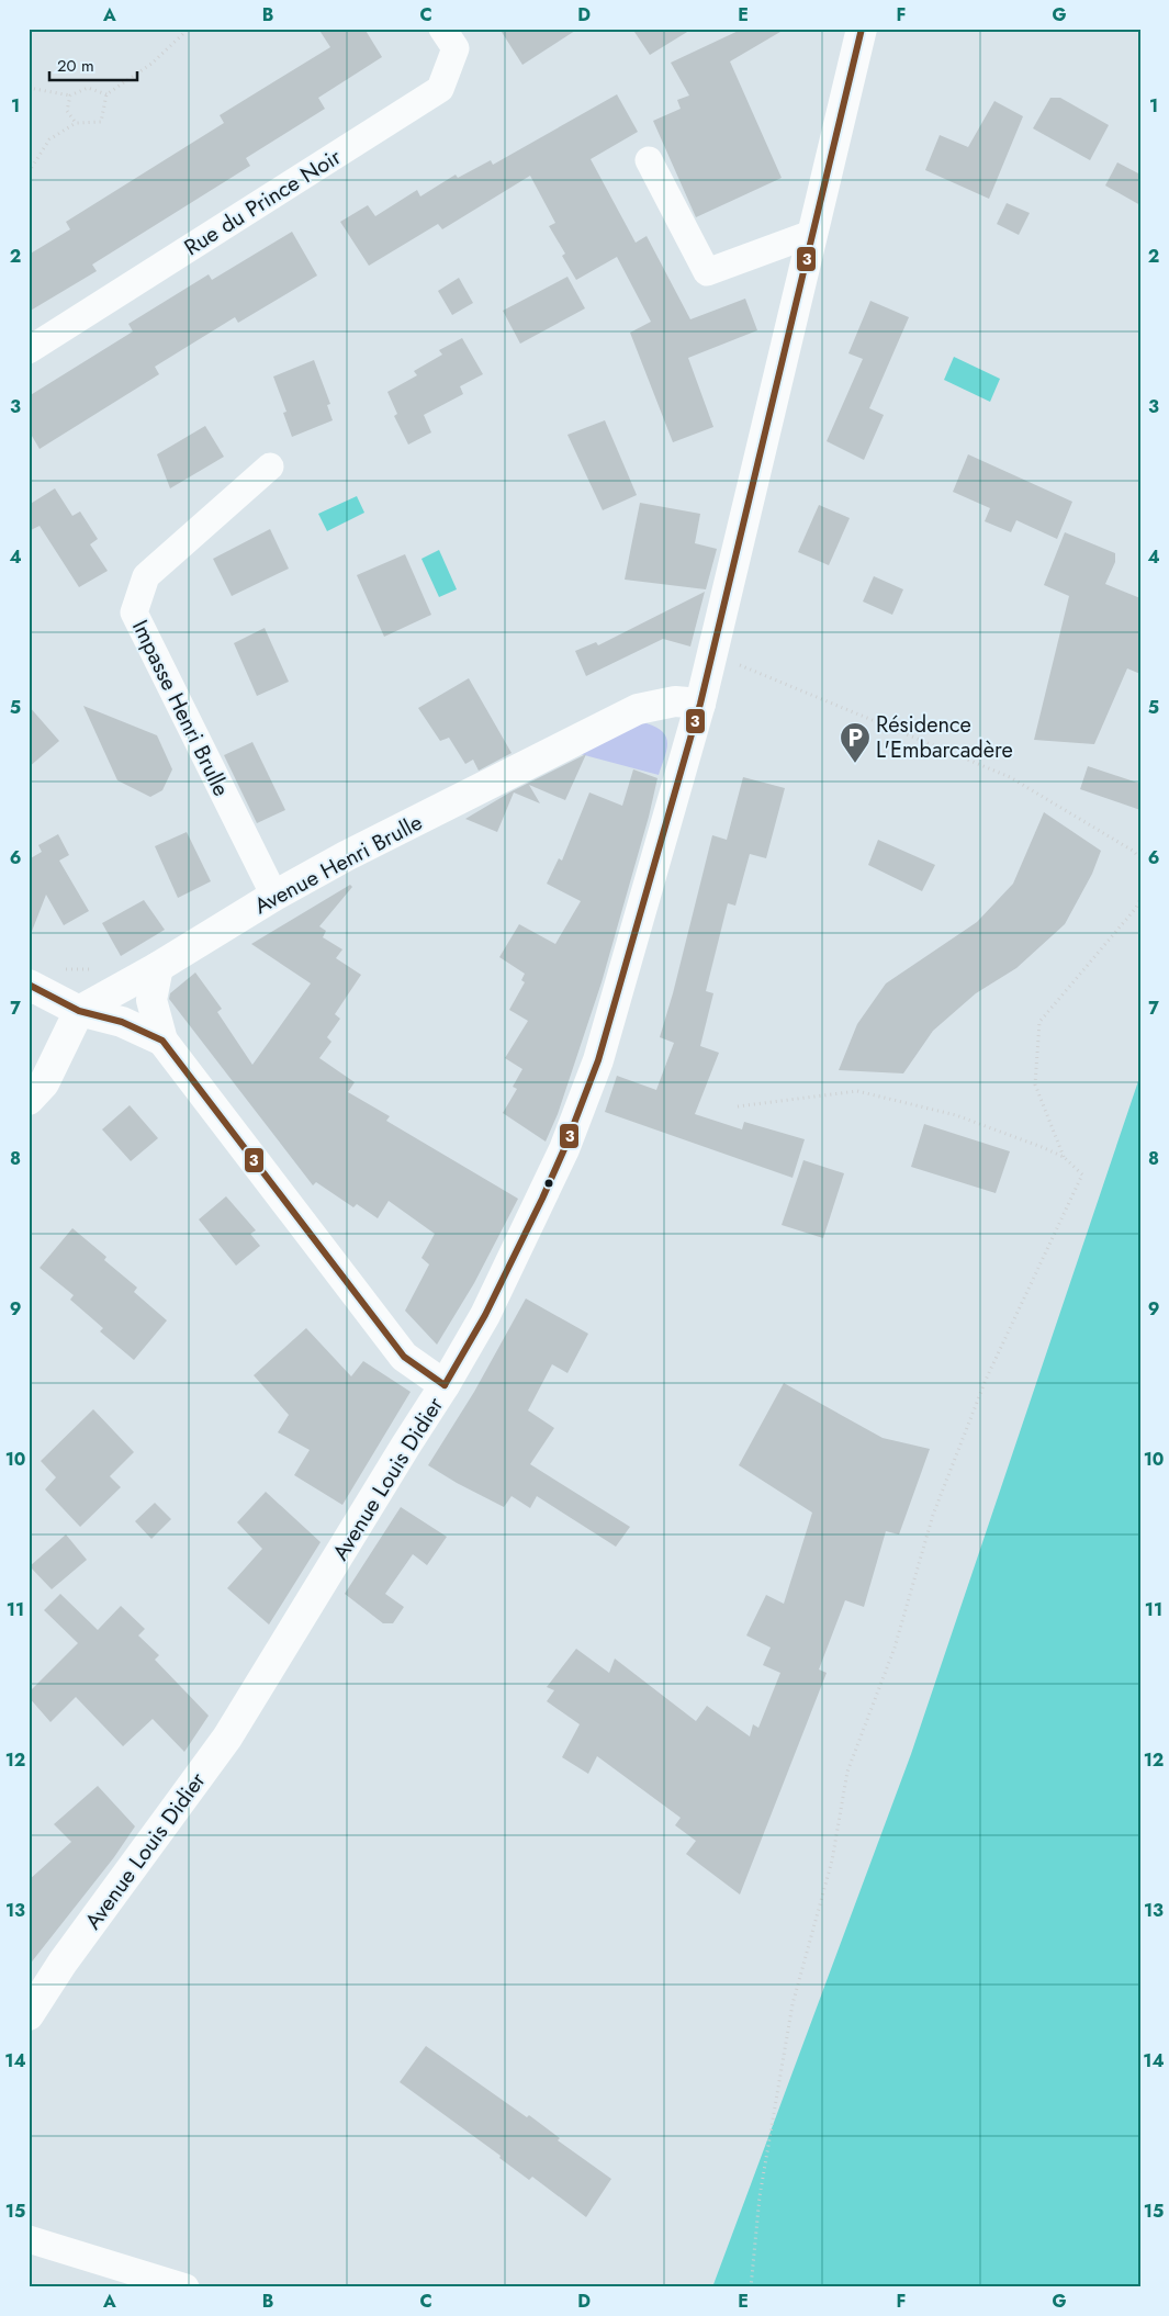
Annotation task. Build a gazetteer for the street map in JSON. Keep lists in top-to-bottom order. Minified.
{"streets":{"main road":["Avenue Henri Brulle","Avenue Louis Didier"],"street":["Rue du Prince Noir","Impasse Henri Brulle"]},"crossings":[["Impasse Henri Brulle","Avenue Henri Brulle"],["Avenue Henri Brulle","Avenue Louis Didier"]],"places":{"parking":["Résidence L'Embarcadère"]},"lines":["transit line 3"],"scale_bar":"20 m","grid":{"columns":["A","B","C","D","E","F","G"],"rows":["1","2","3","4","5","6","7","8","9","10","11","12","13","14","15"]}}
